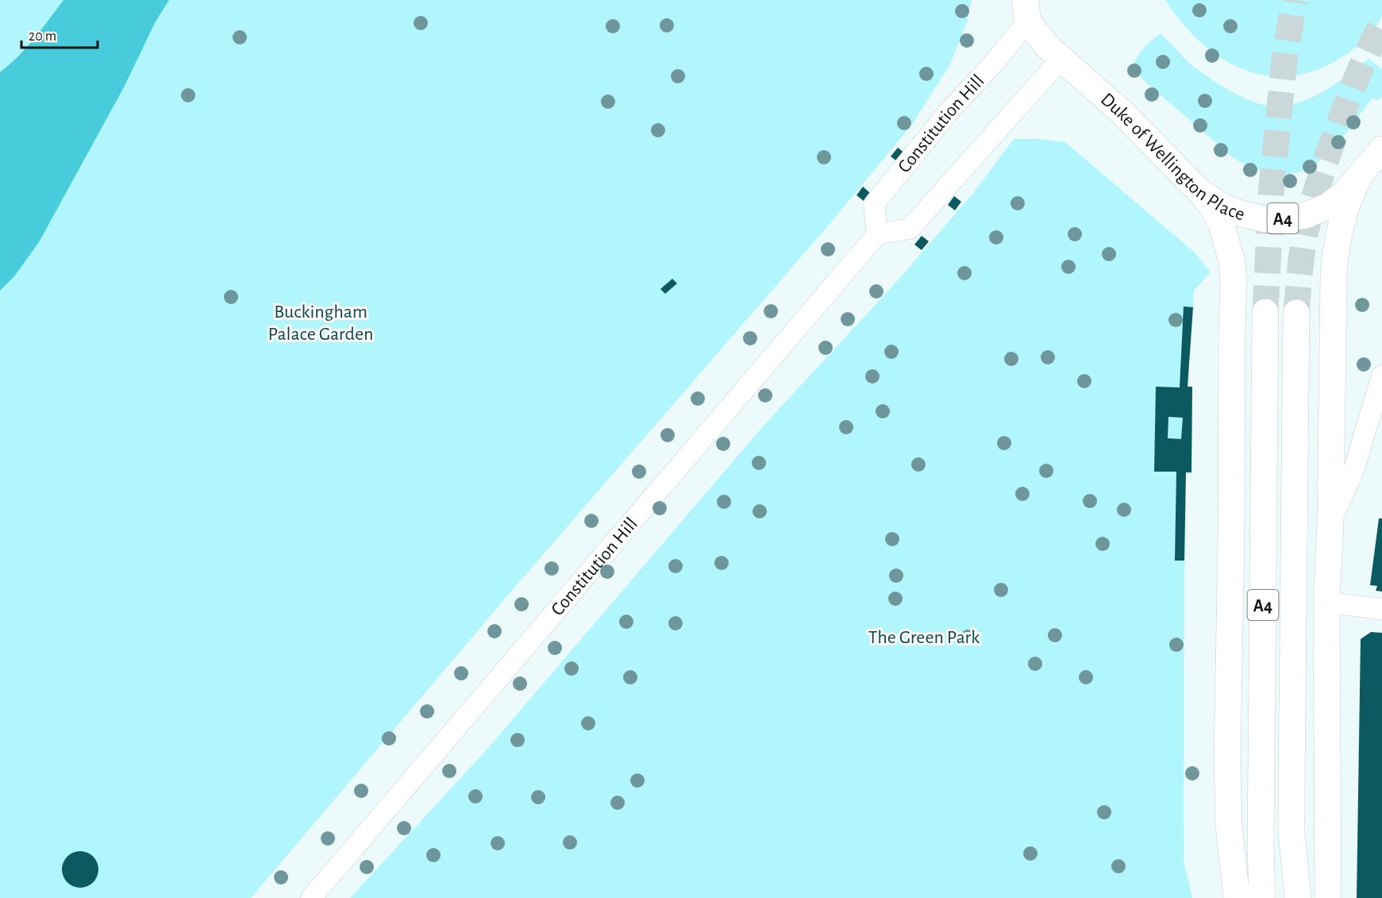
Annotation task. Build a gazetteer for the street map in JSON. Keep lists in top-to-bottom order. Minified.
{"streets":{"main road":["Duke of Wellington Place","A4"],"street":["Constitution Hill"]},"crossings":[["Constitution Hill","Duke of Wellington Place"],["Duke of Wellington Place","A4"]],"parks":["Buckingham Palace Garden","The Green Park"],"scale_bar":"20 m"}
